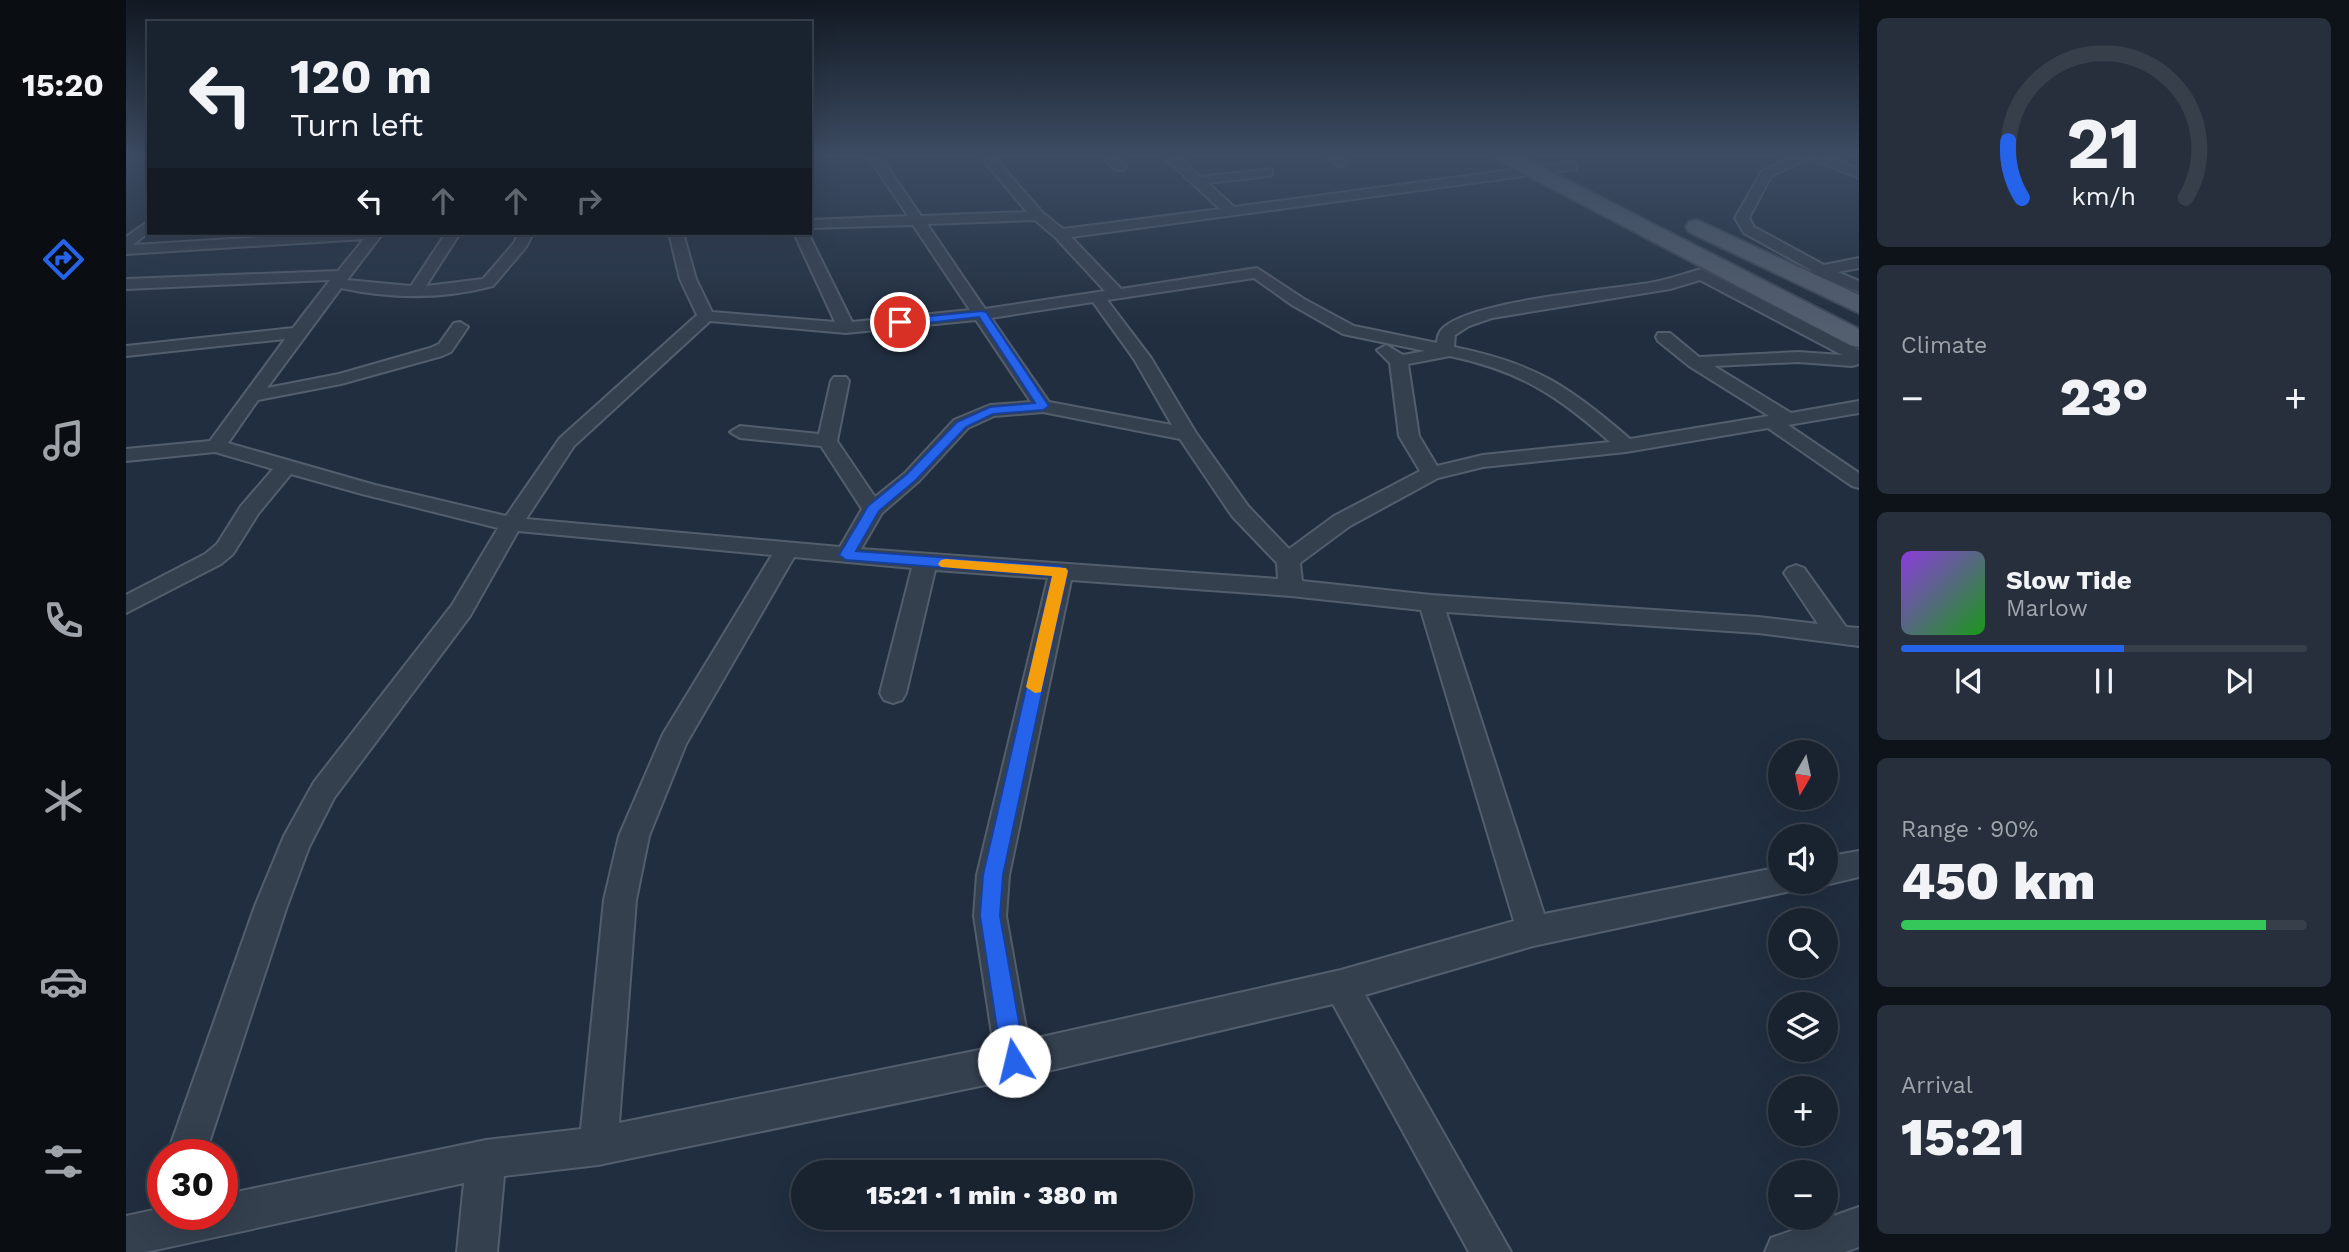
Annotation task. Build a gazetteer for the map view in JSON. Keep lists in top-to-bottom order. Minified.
{"north":"bottom","page":{"tabs":"15:20","turn":["120 m","Turn left"],"tile":["Climate",["Range · 90%","450 km"],["Arrival","15:21"]],"heat":["−","23°","+"],"song":["Slow Tide","Marlow"],"map_buttons":["+","−"],"limit":"30","trip":"15:21 · 1 min · 380 m","gauge":["21","km/h"]}}
